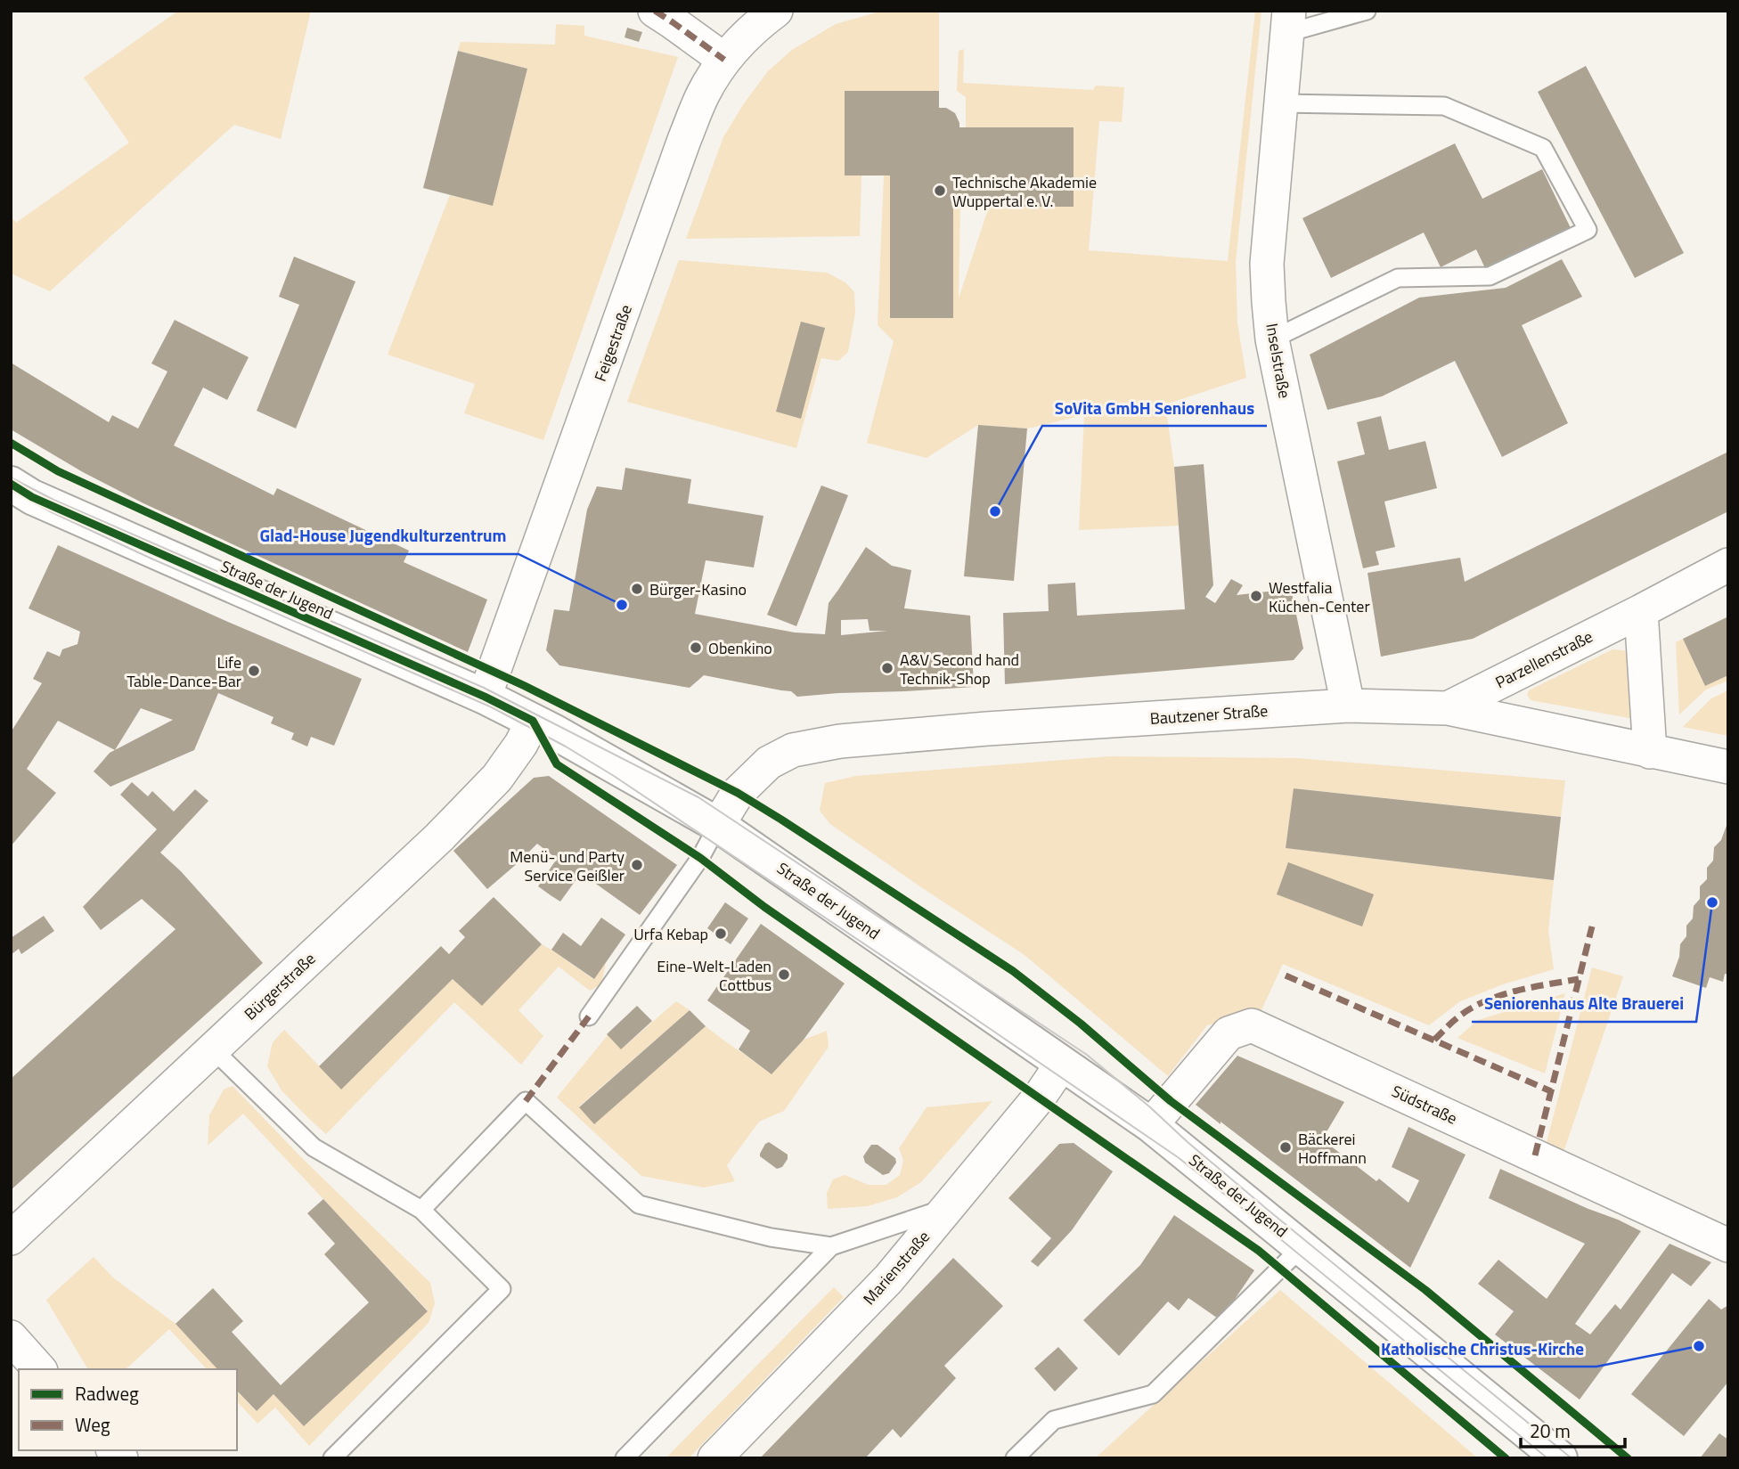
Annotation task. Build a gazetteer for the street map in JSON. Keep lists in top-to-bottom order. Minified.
{"streets":{"main road":["Straße der Jugend"],"street":["Feigestraße","Inselstraße","Parzellenstraße","Bautzener Straße","Bürgerstraße","Südstraße","Marienstraße"]},"crossings":[["Feigestraße","Straße der Jugend"],["Inselstraße","Bautzener Straße"],["Straße der Jugend","Bautzener Straße"],["Straße der Jugend","Bürgerstraße"],["Straße der Jugend","Südstraße"],["Straße der Jugend","Marienstraße"],["Parzellenstraße","Bautzener Straße"]],"places":["Technische Akademie Wuppertal e. V.","SoVita GmbH Seniorenhaus","Bürger-Kasino","Westfalia Küchen-Center","Glad-House Jugendkulturzentrum","Obenkino","A&V Second hand Technik-Shop","Life Table-Dance-Bar","Menü- und Party Service Geißler","Seniorenhaus Alte Brauerei","Urfa Kebap","Eine-Welt-Laden Cottbus","Bäckerei Hoffmann","Katholische Christus-Kirche"],"legend":["Radweg","Weg"],"scale_bar":"20 m"}
